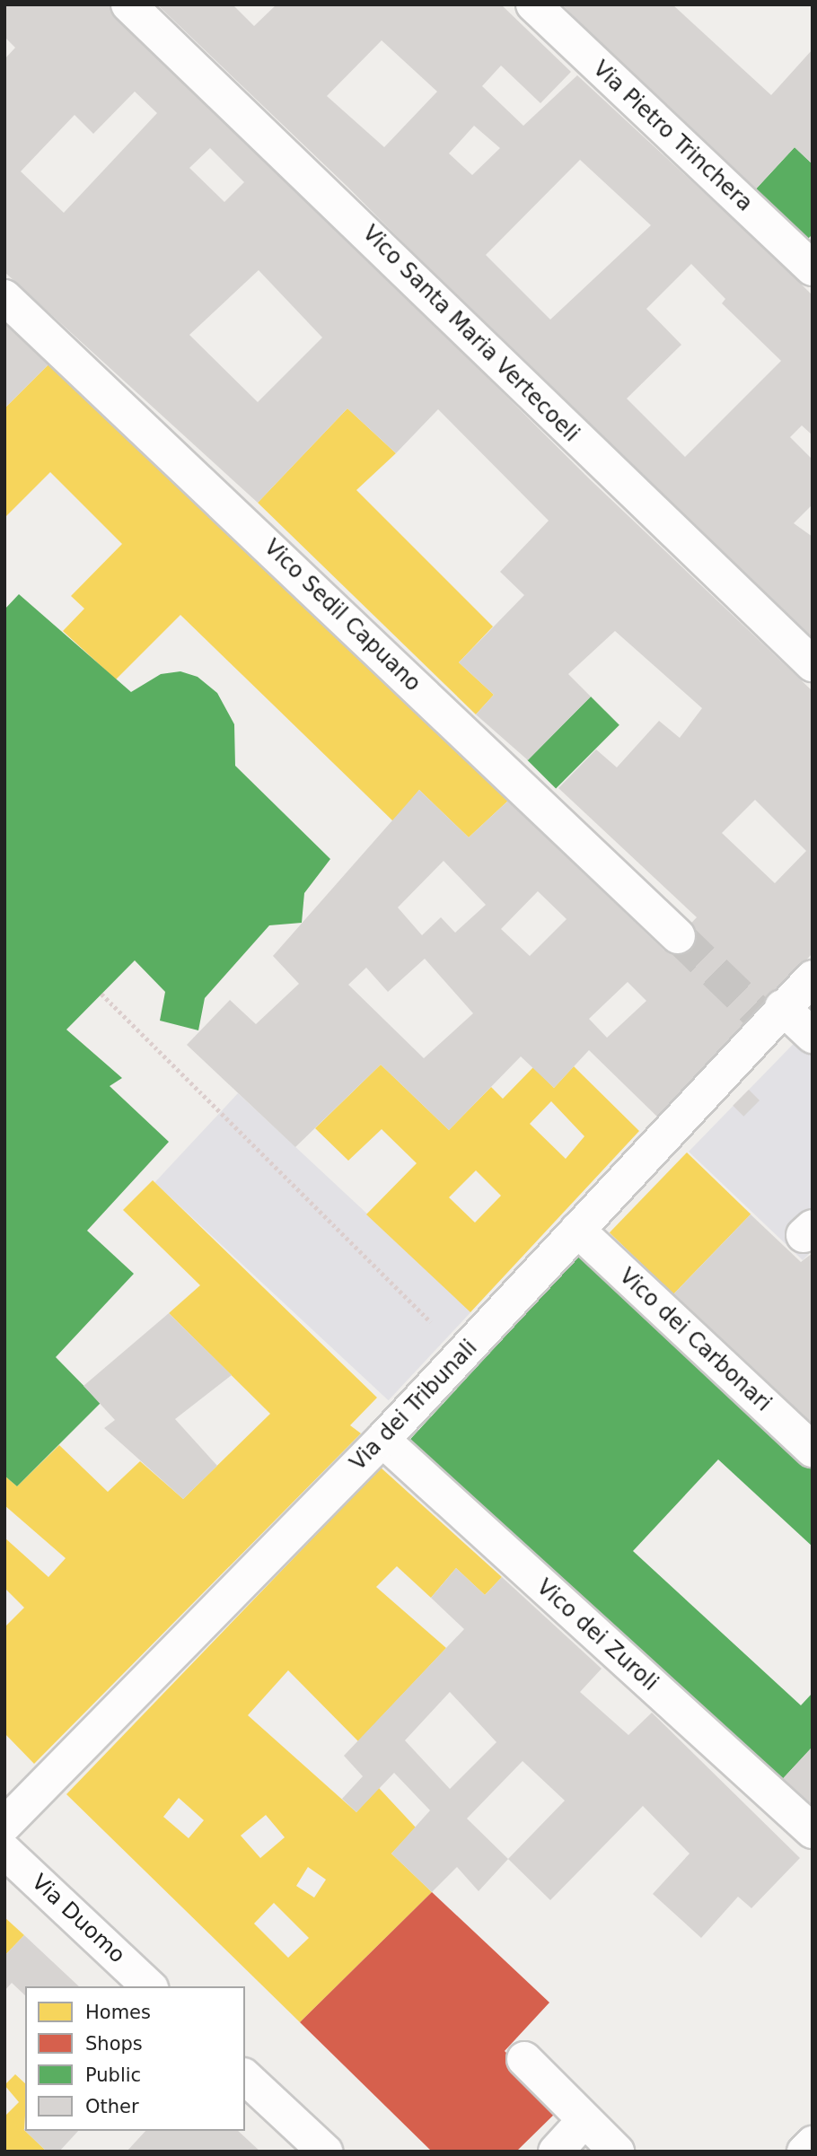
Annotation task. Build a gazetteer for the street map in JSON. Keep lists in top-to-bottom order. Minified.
{"streets":{"street":["Via Pietro Trinchera","Vico Santa Maria Vertecoeli","Vico Sedil Capuano","Vico dei Carbonari","Via dei Tribunali","Vico dei Zuroli","Via Duomo"]},"crossings":[["Vico dei Carbonari","Via dei Tribunali"],["Via dei Tribunali","Vico dei Zuroli"]],"legend":["Homes","Shops","Public","Other"]}
